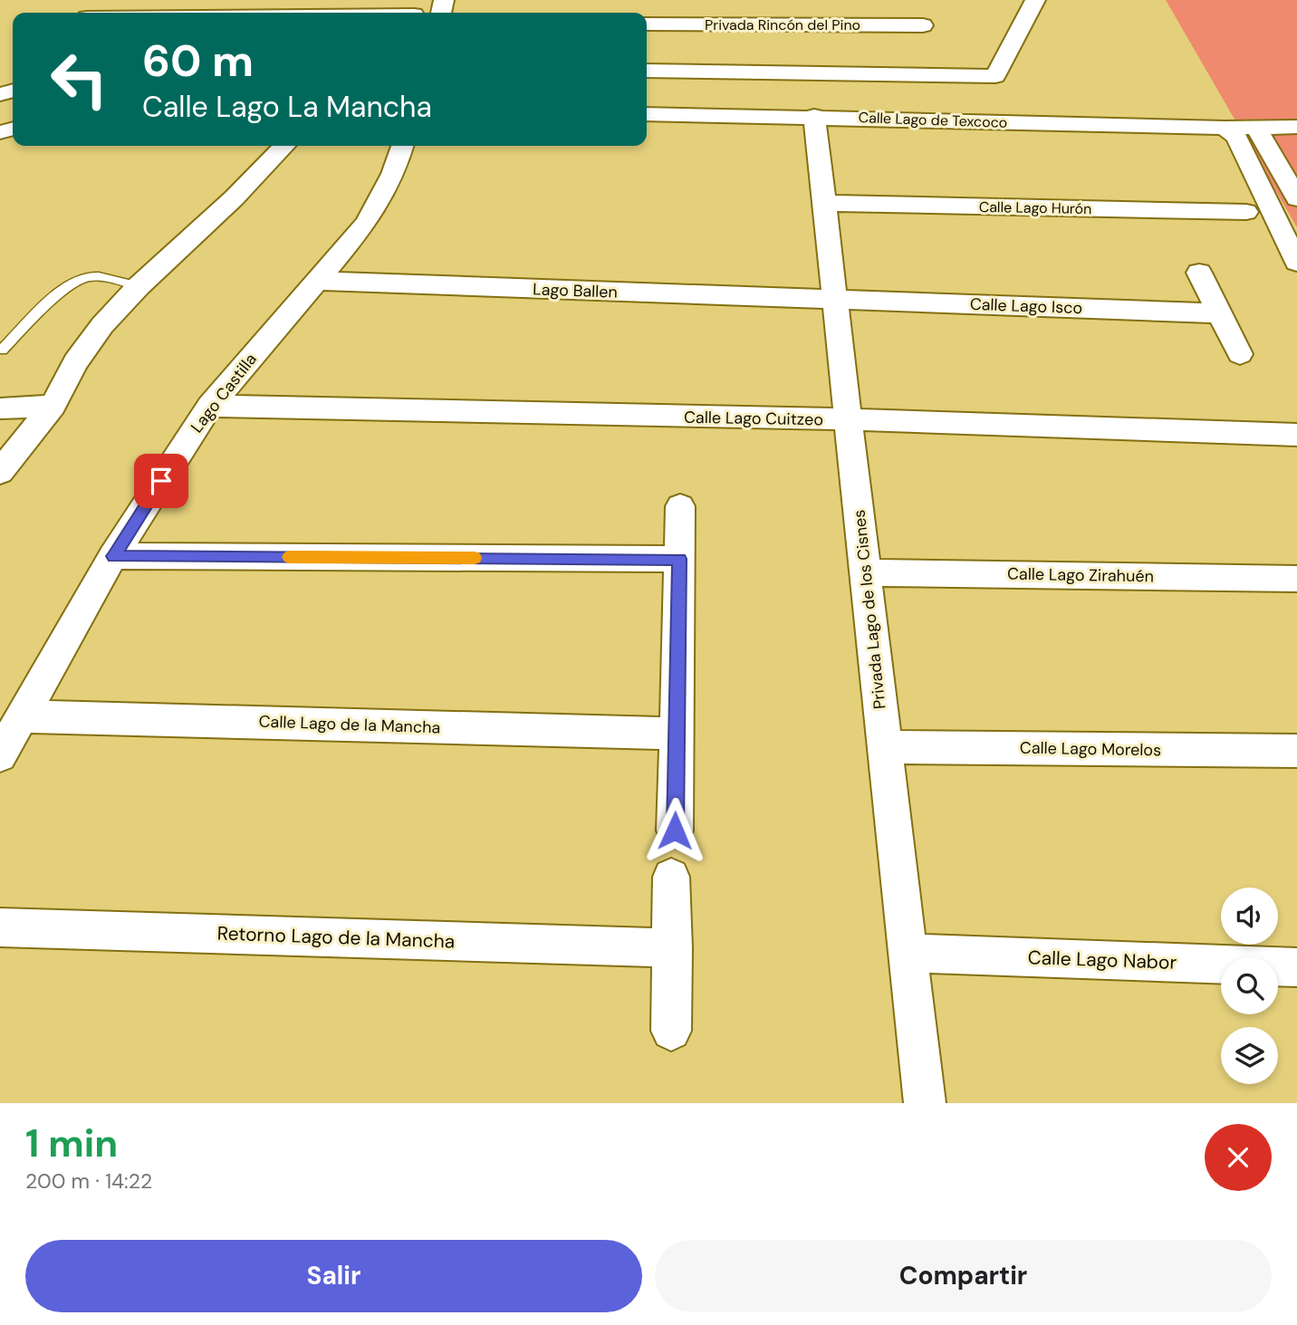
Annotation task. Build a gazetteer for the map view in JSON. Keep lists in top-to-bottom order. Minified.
{"streets":{"street":["Privada Rincón del Pino","Calle Lago de Texcoco","Calle Lago Hurón","Lago Ballen","Calle Lago Isco","Lago Castilla","Calle Lago Cuitzeo","Calle Lago Zirahuén","Privada Lago de los Cisnes","Calle Lago de la Mancha","Calle Lago Morelos","Retorno Lago de la Mancha","Calle Lago Nabor"]},"crossings":[["Calle Lago de Texcoco","Privada Lago de los Cisnes"],["Calle Lago Hurón","Privada Lago de los Cisnes"],["Lago Ballen","Calle Lago Isco"],["Lago Ballen","Lago Castilla"],["Lago Ballen","Privada Lago de los Cisnes"],["Calle Lago Isco","Privada Lago de los Cisnes"],["Lago Castilla","Calle Lago Cuitzeo"],["Lago Castilla","Calle Lago de la Mancha"],["Calle Lago Cuitzeo","Privada Lago de los Cisnes"],["Calle Lago Zirahuén","Privada Lago de los Cisnes"],["Privada Lago de los Cisnes","Calle Lago Morelos"],["Privada Lago de los Cisnes","Calle Lago Nabor"]],"page":{"turn":["60 m","Calle Lago La Mancha"],"heading":["1 min","200 m · 14:22"],"buttons":["Salir","Compartir"]}}
